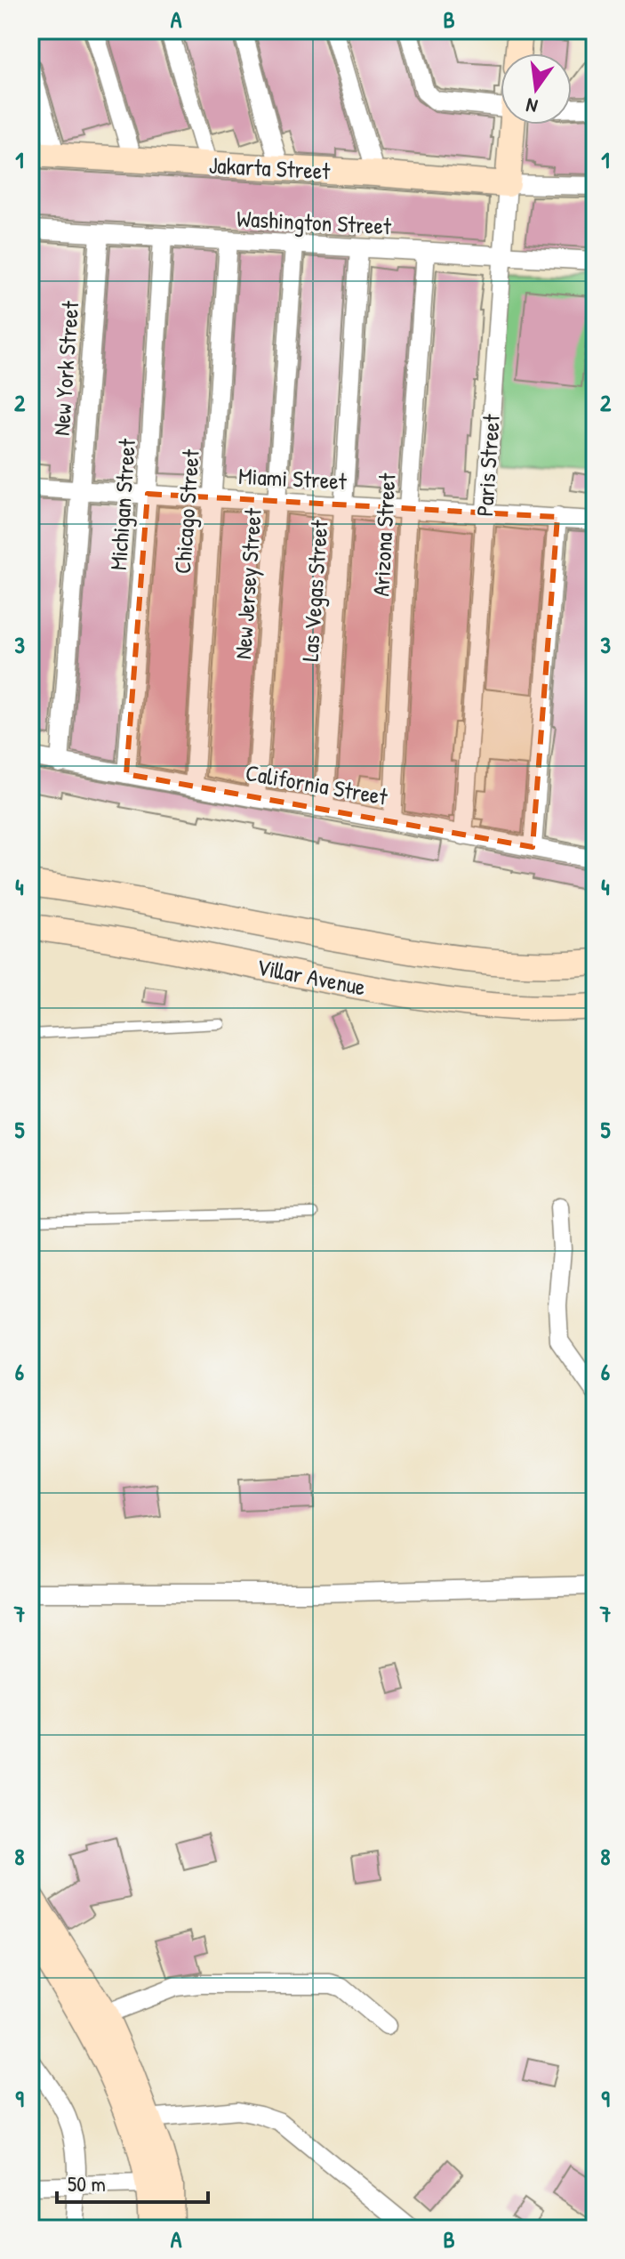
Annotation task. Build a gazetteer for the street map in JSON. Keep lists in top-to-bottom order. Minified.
{"streets":{"main road":["Jakarta Street","Paris Street","Villar Avenue"],"street":["Washington Street","New York Street","Miami Street","Michigan Street","Chicago Street","Arizona Street","New Jersey Street","Las Vegas Street","California Street"]},"crossings":[["Jakarta Street","Paris Street"],["Washington Street","New York Street"],["Washington Street","Paris Street"],["Washington Street","Michigan Street"],["Washington Street","Chicago Street"],["Washington Street","Arizona Street"],["Washington Street","New Jersey Street"],["Washington Street","Las Vegas Street"],["New York Street","Miami Street"],["New York Street","California Street"],["Paris Street","Miami Street"],["Paris Street","California Street"],["Miami Street","Michigan Street"],["Miami Street","Chicago Street"],["Miami Street","Arizona Street"],["Miami Street","New Jersey Street"],["Miami Street","Las Vegas Street"],["Michigan Street","California Street"],["Chicago Street","California Street"],["Arizona Street","California Street"],["New Jersey Street","California Street"],["Las Vegas Street","California Street"]],"scale_bar":"50 m","north":"bottom","grid":{"columns":["A","B"],"rows":["1","2","3","4","5","6","7","8","9"]}}
